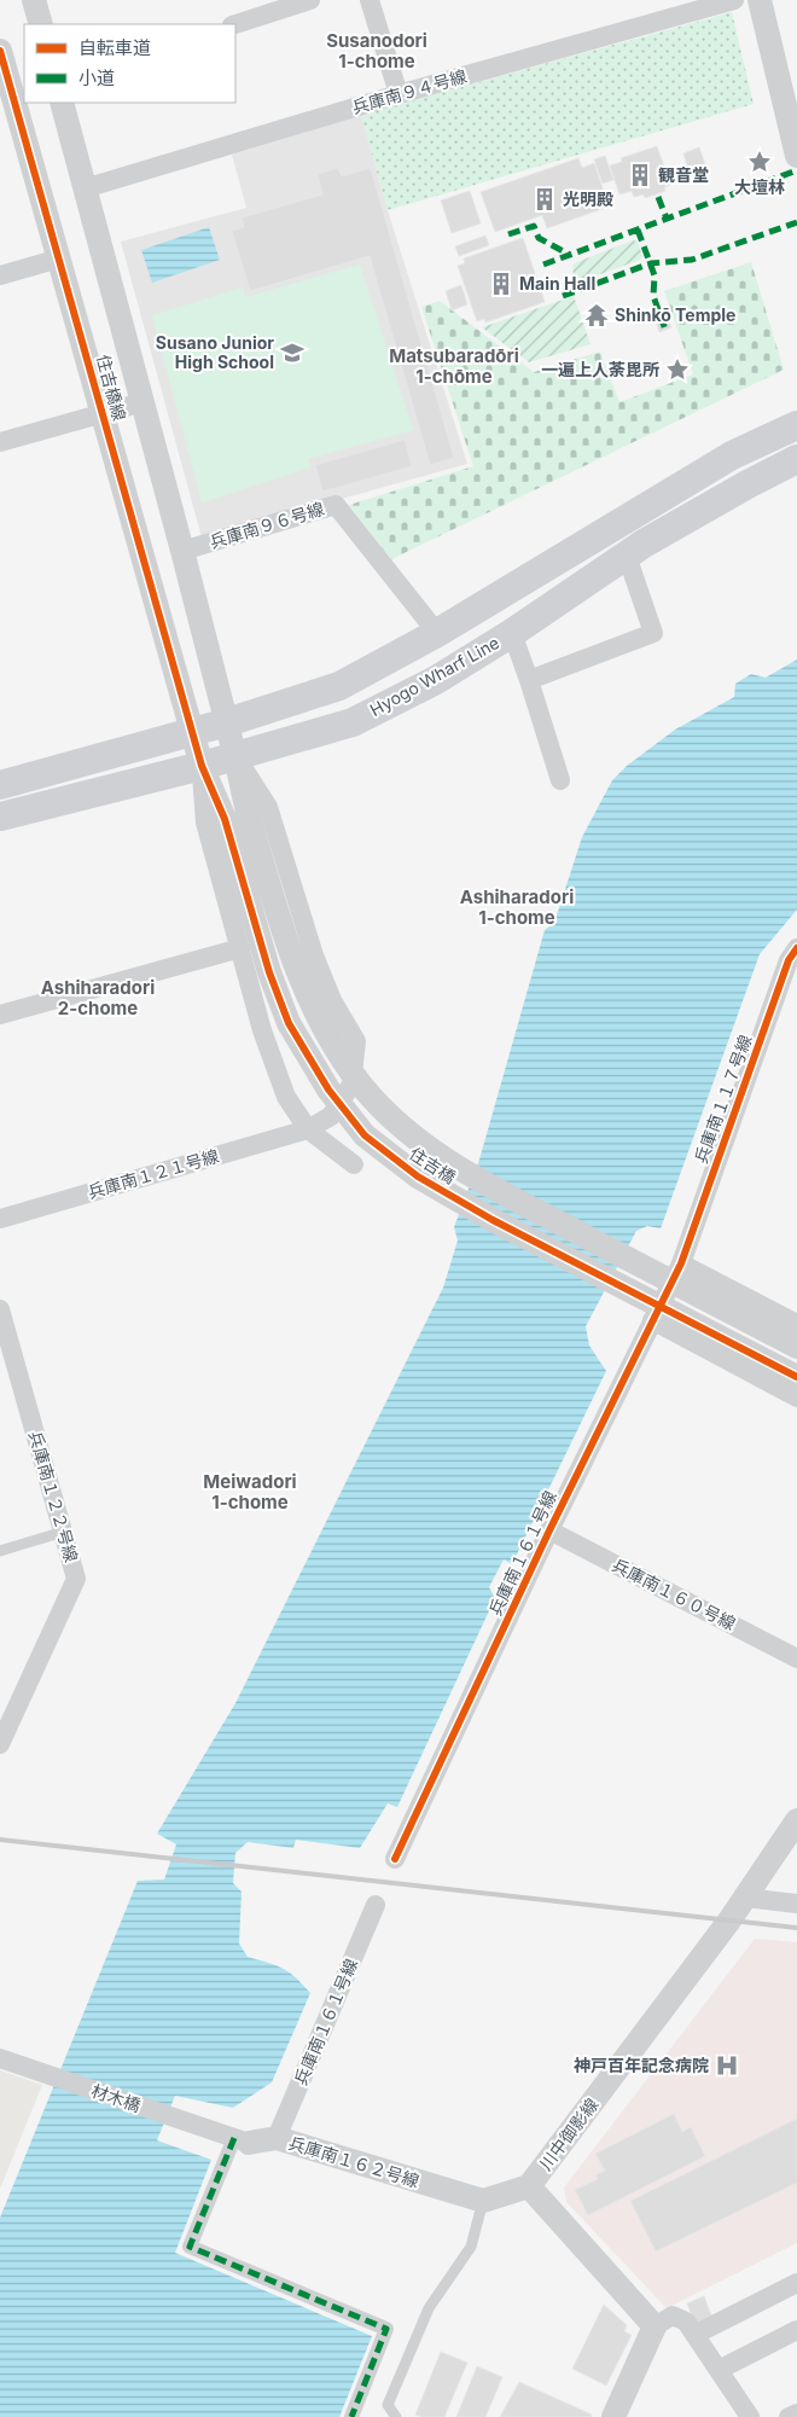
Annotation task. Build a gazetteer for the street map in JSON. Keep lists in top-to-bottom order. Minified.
{"streets":{"main road":["Hyogo Wharf Line"],"street":["兵庫南９４号線","住吉橋線","兵庫南９６号線","兵庫南１１７号線","住吉橋","兵庫南１２１号線","兵庫南１２２号線","兵庫南１６１号線","兵庫南１６０号線","材木橋","川中御影線","兵庫南１６２号線"]},"crossings":[["兵庫南９４号線","住吉橋線"],["住吉橋線","兵庫南９６号線"],["住吉橋線","Hyogo Wharf Line"],["住吉橋線","住吉橋"],["住吉橋線","兵庫南１２１号線"],["Hyogo Wharf Line","住吉橋"],["Hyogo Wharf Line","兵庫南１２１号線"],["兵庫南１１７号線","兵庫南１６１号線"],["住吉橋","兵庫南１２１号線"],["兵庫南１６１号線","兵庫南１６０号線"],["兵庫南１６１号線","兵庫南１６２号線"],["材木橋","兵庫南１６２号線"]],"districts":["Susanodori 1-chome","Matsubaradōri 1-chōme","Ashiharadori 1-chome","Ashiharadori 2-chome","Meiwadori 1-chome"],"places":{"place":["大壇林","一遍上人荼毘所"],"building":["観音堂","光明殿","Main Hall"],"temple":["Shinkō Temple"],"school or university":["Susano Junior High School"],"hospital":["神戸百年記念病院"]},"legend":["自転車道","小道"]}
